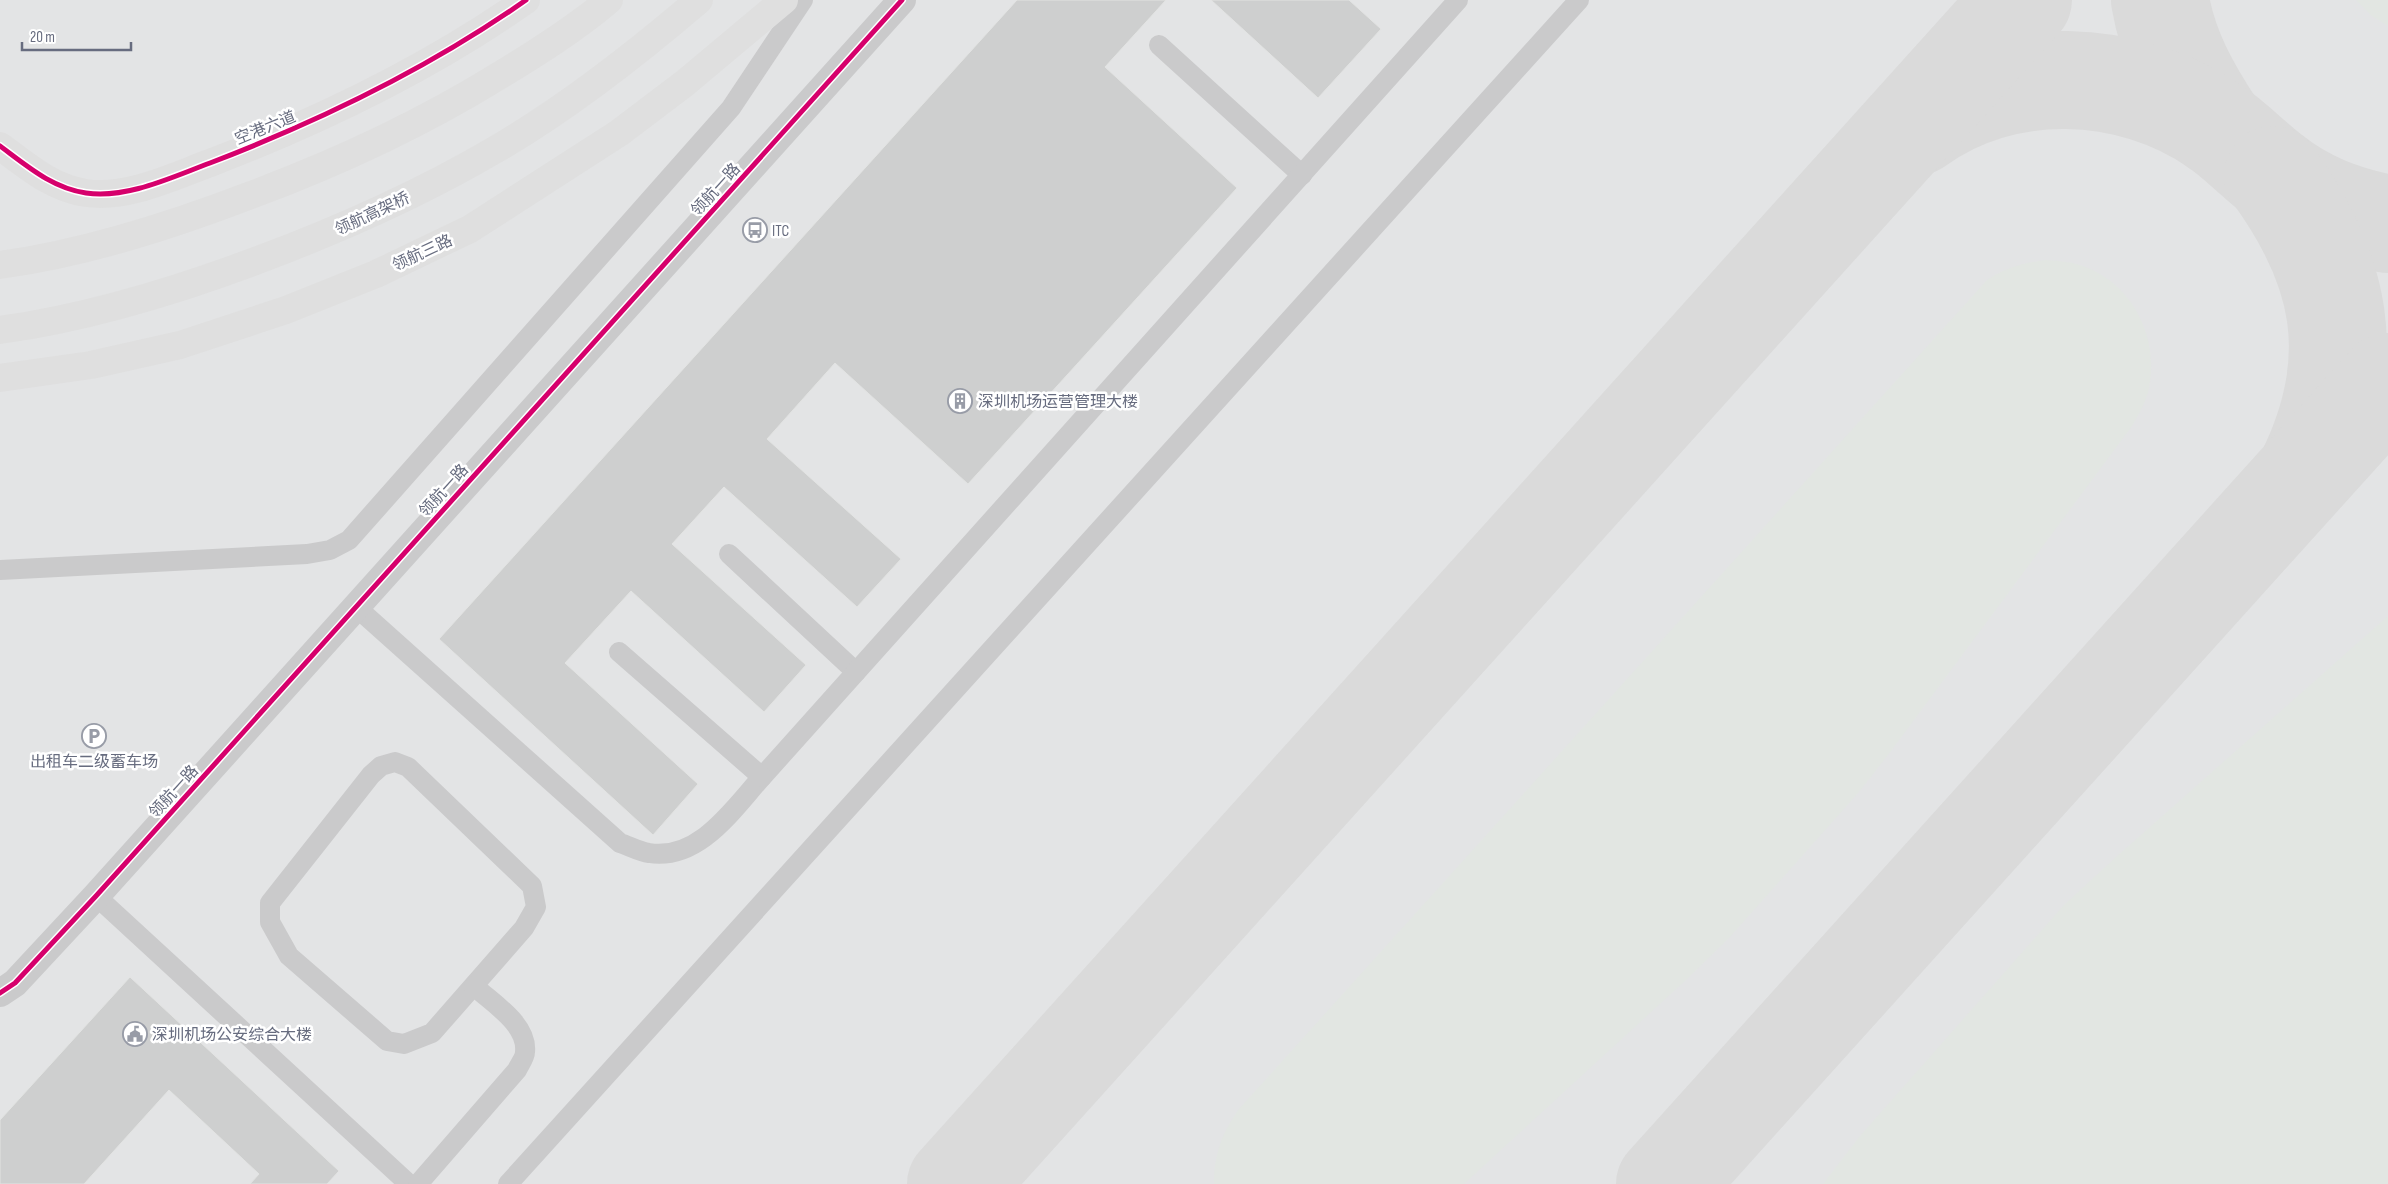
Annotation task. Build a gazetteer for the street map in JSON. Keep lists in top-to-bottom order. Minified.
{"streets":{"main road":["空港六道","领航高架桥","领航三路"],"street":["领航一路"]},"places":{"bus stop":["ITC"],"building":["深圳机场运营管理大楼"],"parking":["出租车二级蓄车场"],"public building":["深圳机场公安综合大楼"]},"scale_bar":"20 m"}
